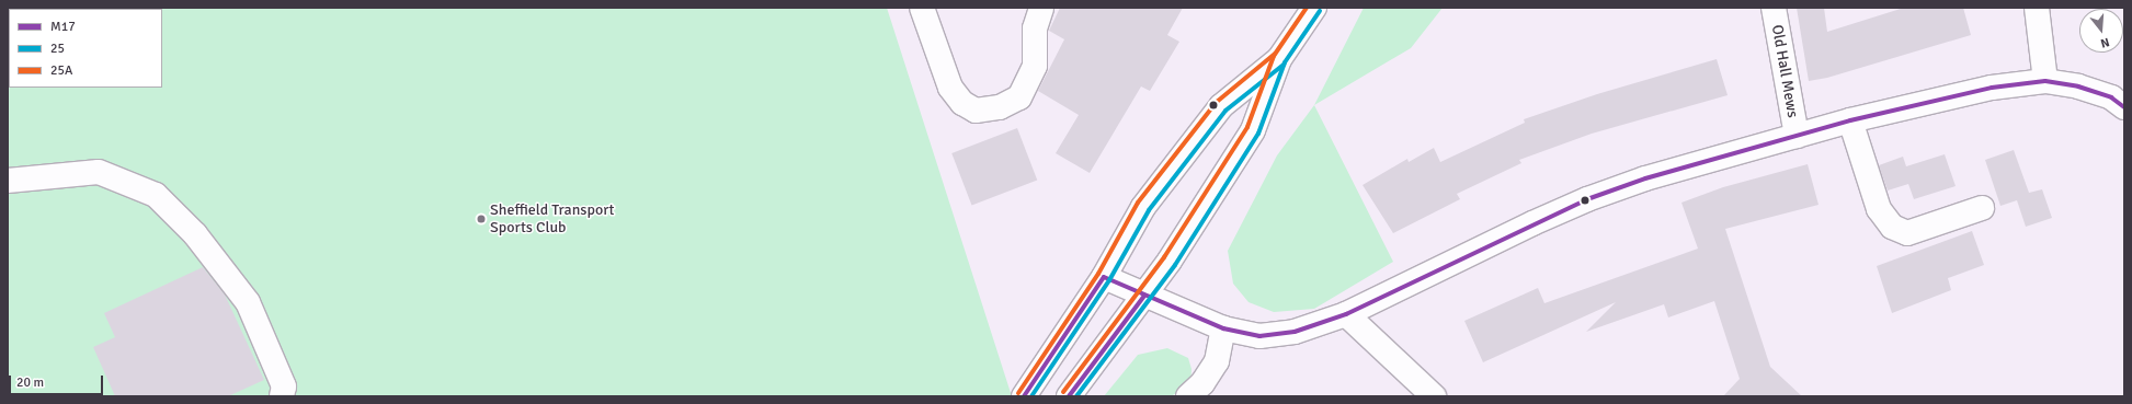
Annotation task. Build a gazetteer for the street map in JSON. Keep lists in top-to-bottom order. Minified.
{"streets":{"street":["Old Hall Mews"]},"places":["Sheffield Transport Sports Club"],"lines":["transit line 25A","transit line 25","transit line M17"],"legend":["M17","25","25A"],"scale_bar":"20 m","north":"bottom"}
